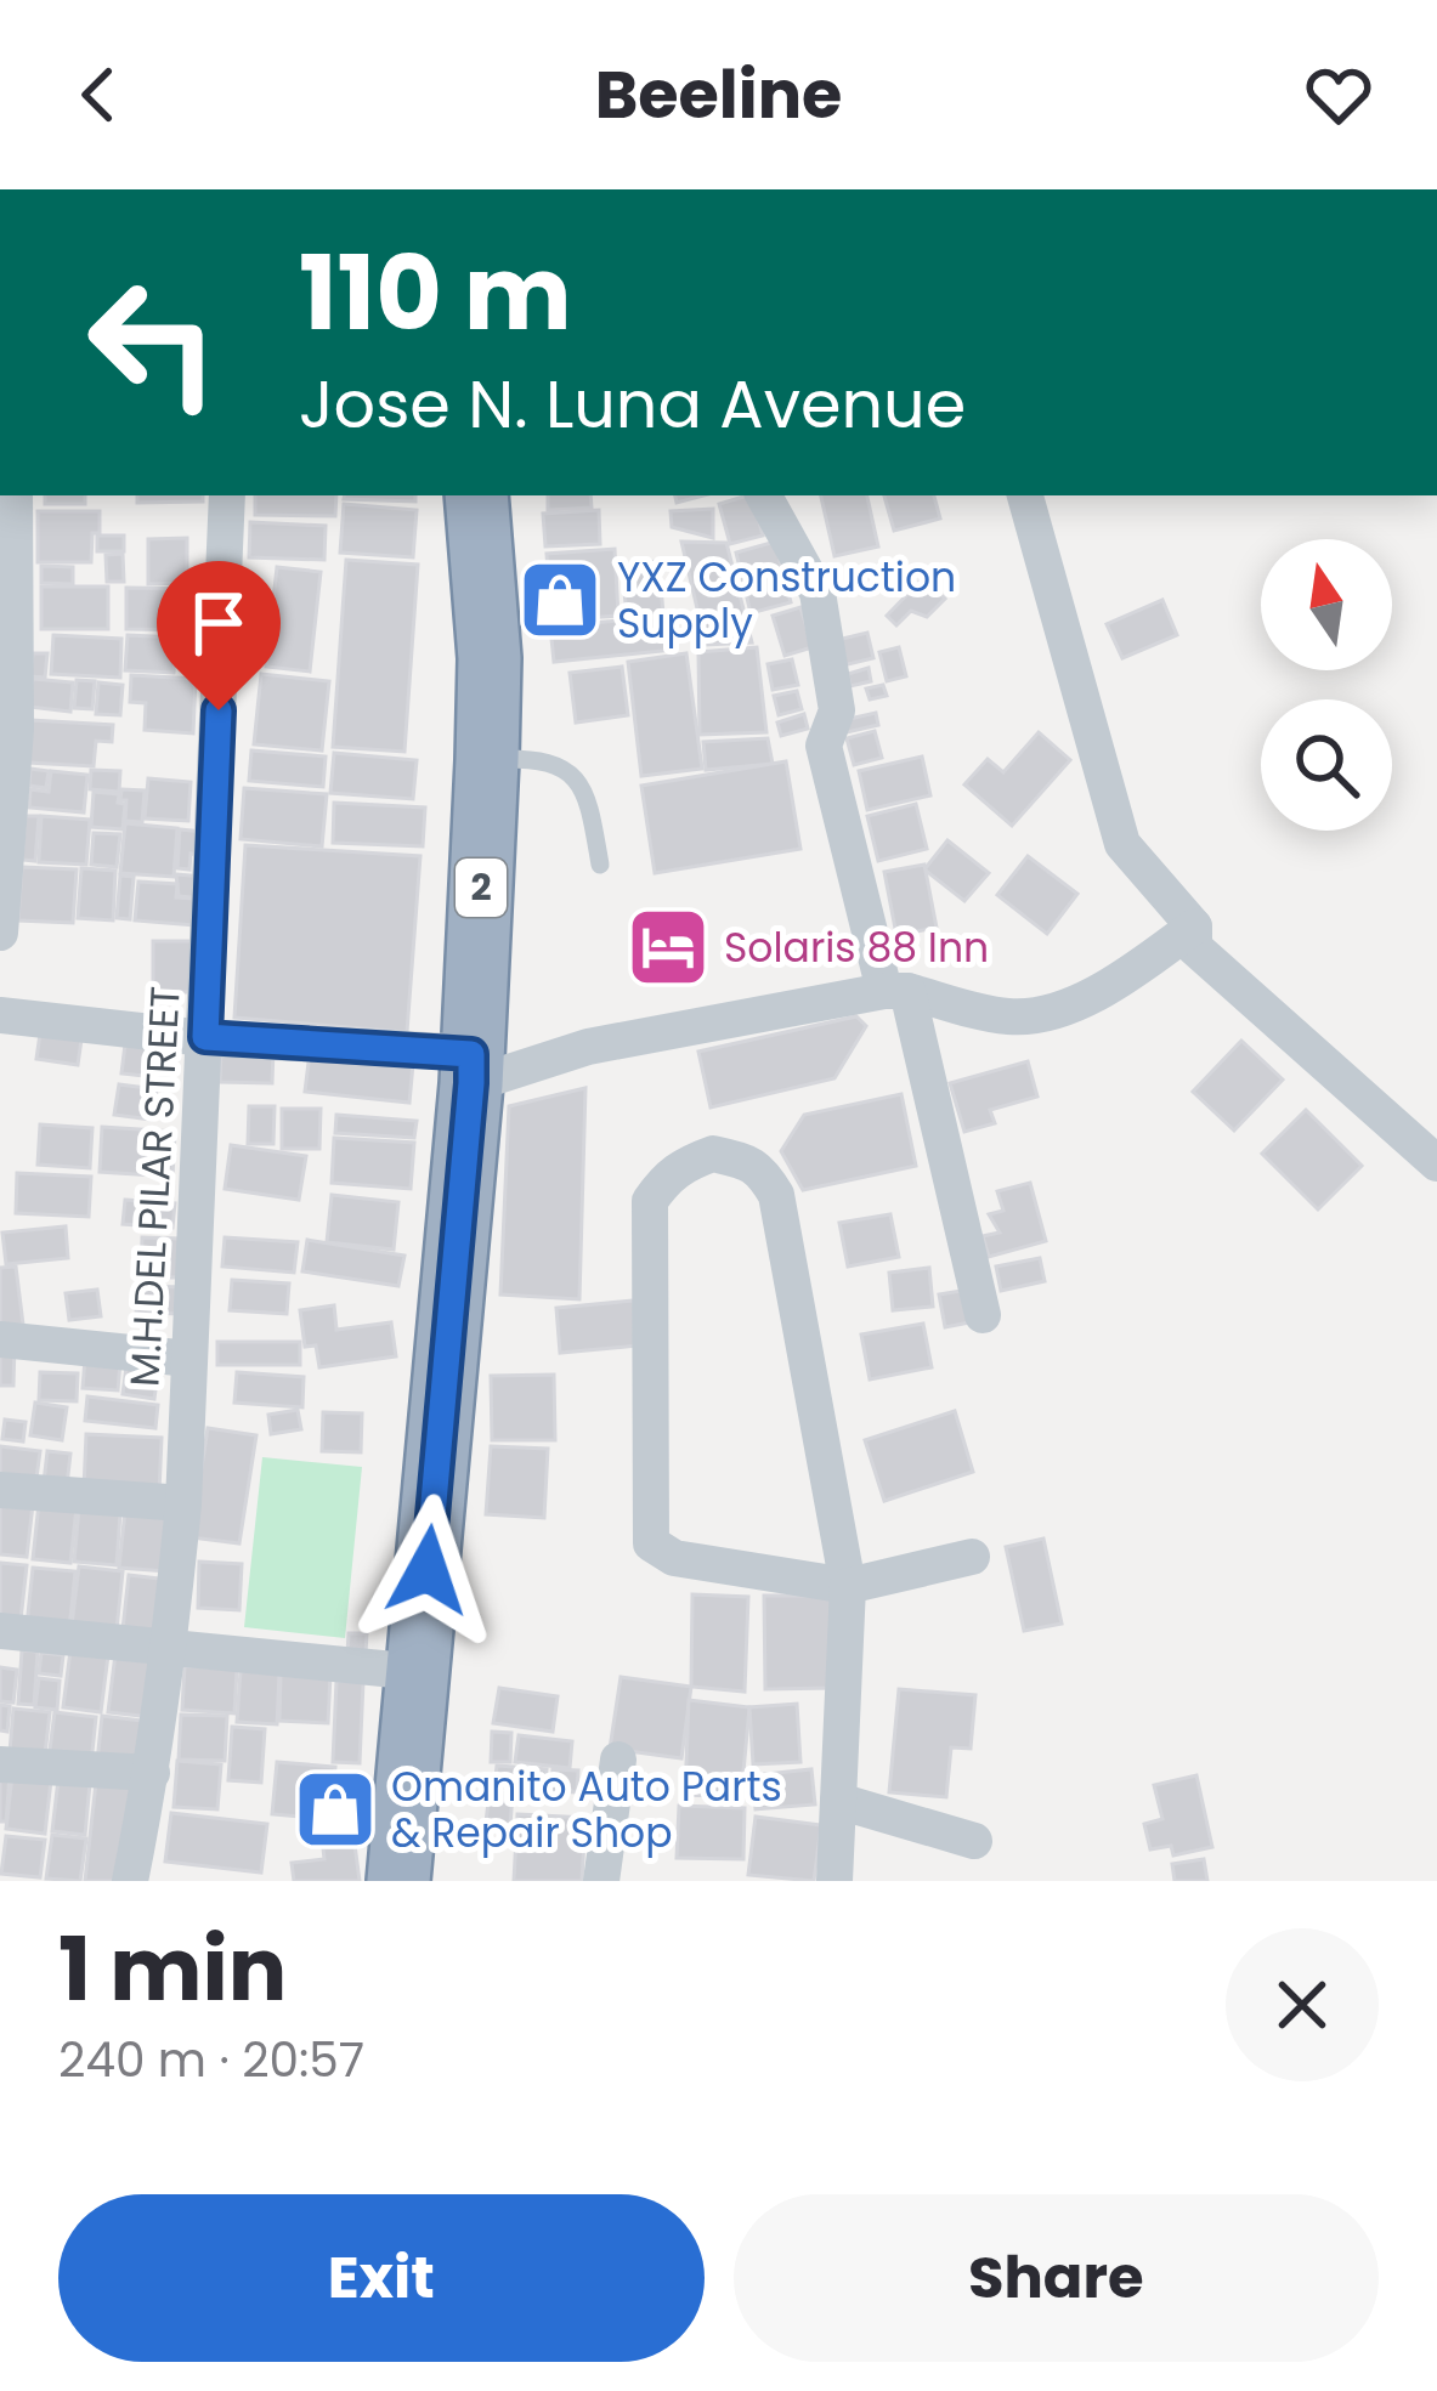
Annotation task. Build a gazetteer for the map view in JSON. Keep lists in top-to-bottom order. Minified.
{"streets":{"highway":["2"],"street":["M.H.DEL PILAR STREET"]},"places":{"shop":["YXZ Construction Supply","Omanito Auto Parts & Repair Shop"],"hotel":["Solaris 88 Inn"]},"north":"top","page":{"header":"Beeline","turn":["110 m","Jose N. Luna Avenue"],"heading":["1 min","240 m · 20:57"],"buttons":["Exit","Share"]}}
